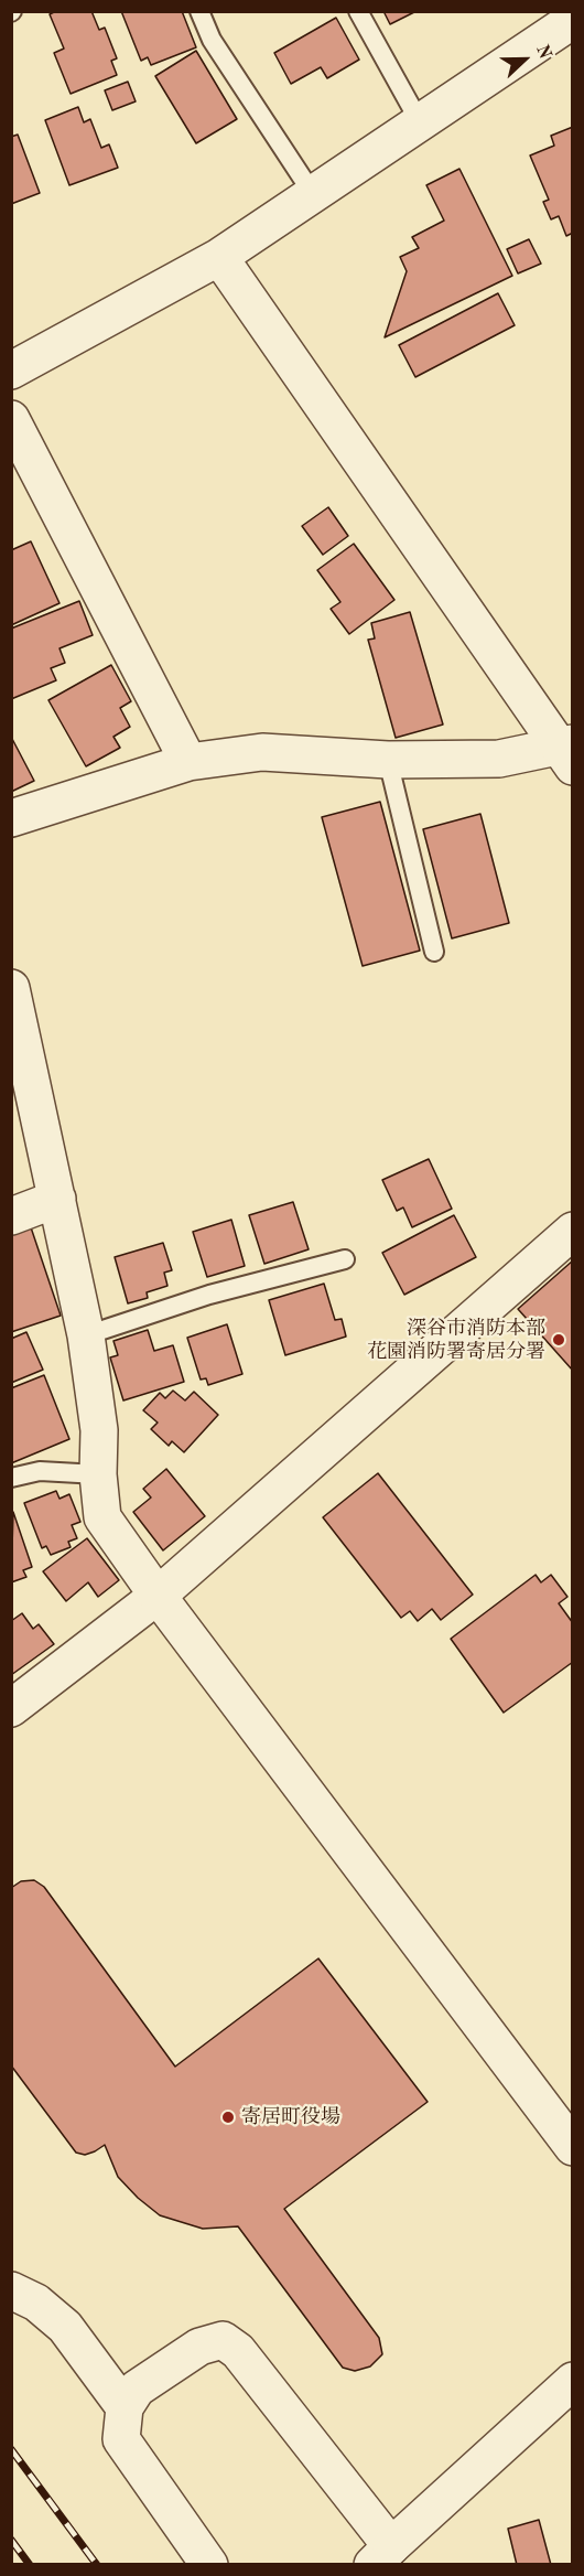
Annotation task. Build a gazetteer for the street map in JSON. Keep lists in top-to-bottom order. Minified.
{"places":["深谷市消防本部 花園消防署寄居分署","寄居町役場"],"north":"right"}
